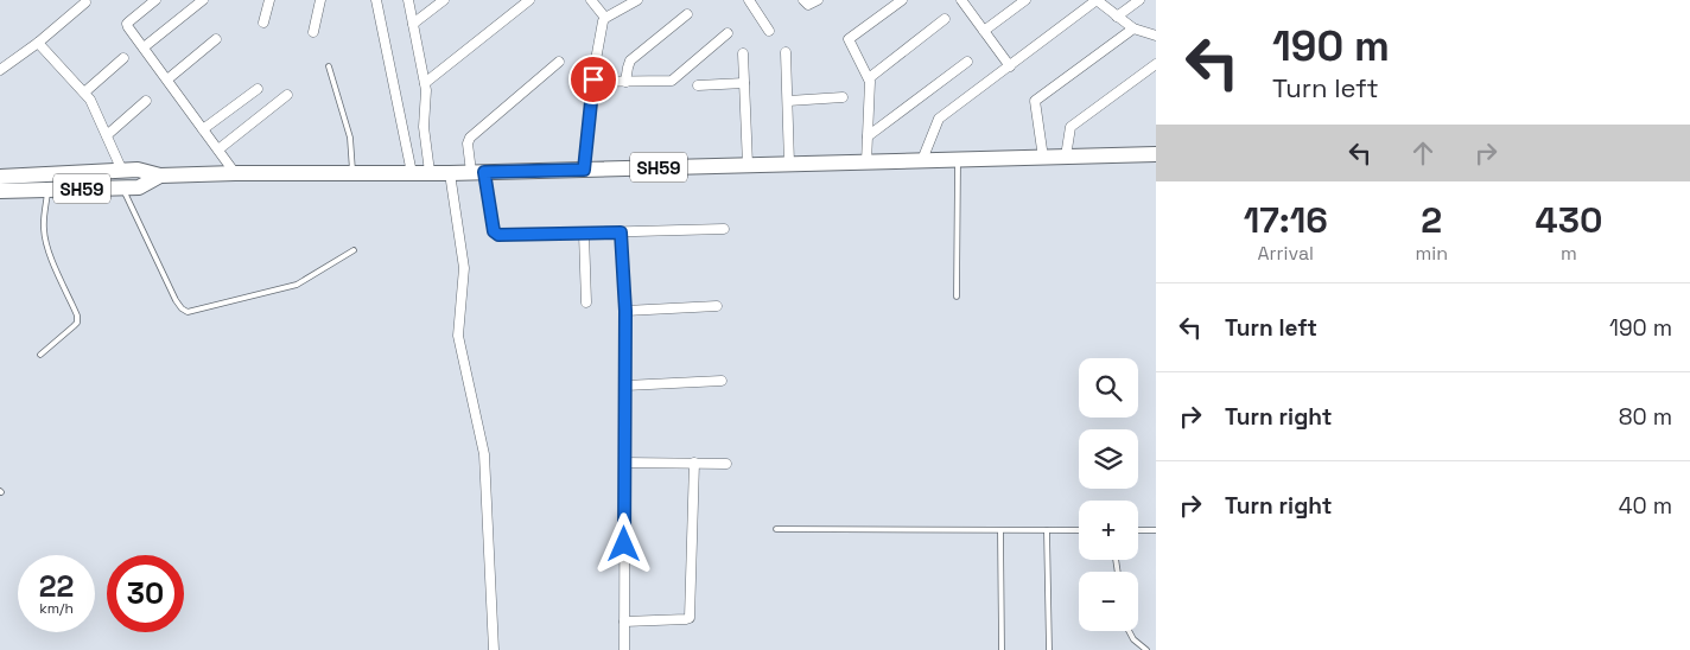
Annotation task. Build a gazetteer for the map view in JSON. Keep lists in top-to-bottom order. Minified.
{"streets":{"main road":["SH59"]},"page":{"turn":["190 m","Turn left"],"eta":["17:16","Arrival","2","min","430","m"],"list":[{"name":"Turn left","value":"190 m"},{"name":"Turn right","value":"80 m"},{"name":"Turn right","value":"40 m"}],"map_buttons":["+","−"],"speed":"22 km/h","limit":"30"}}
